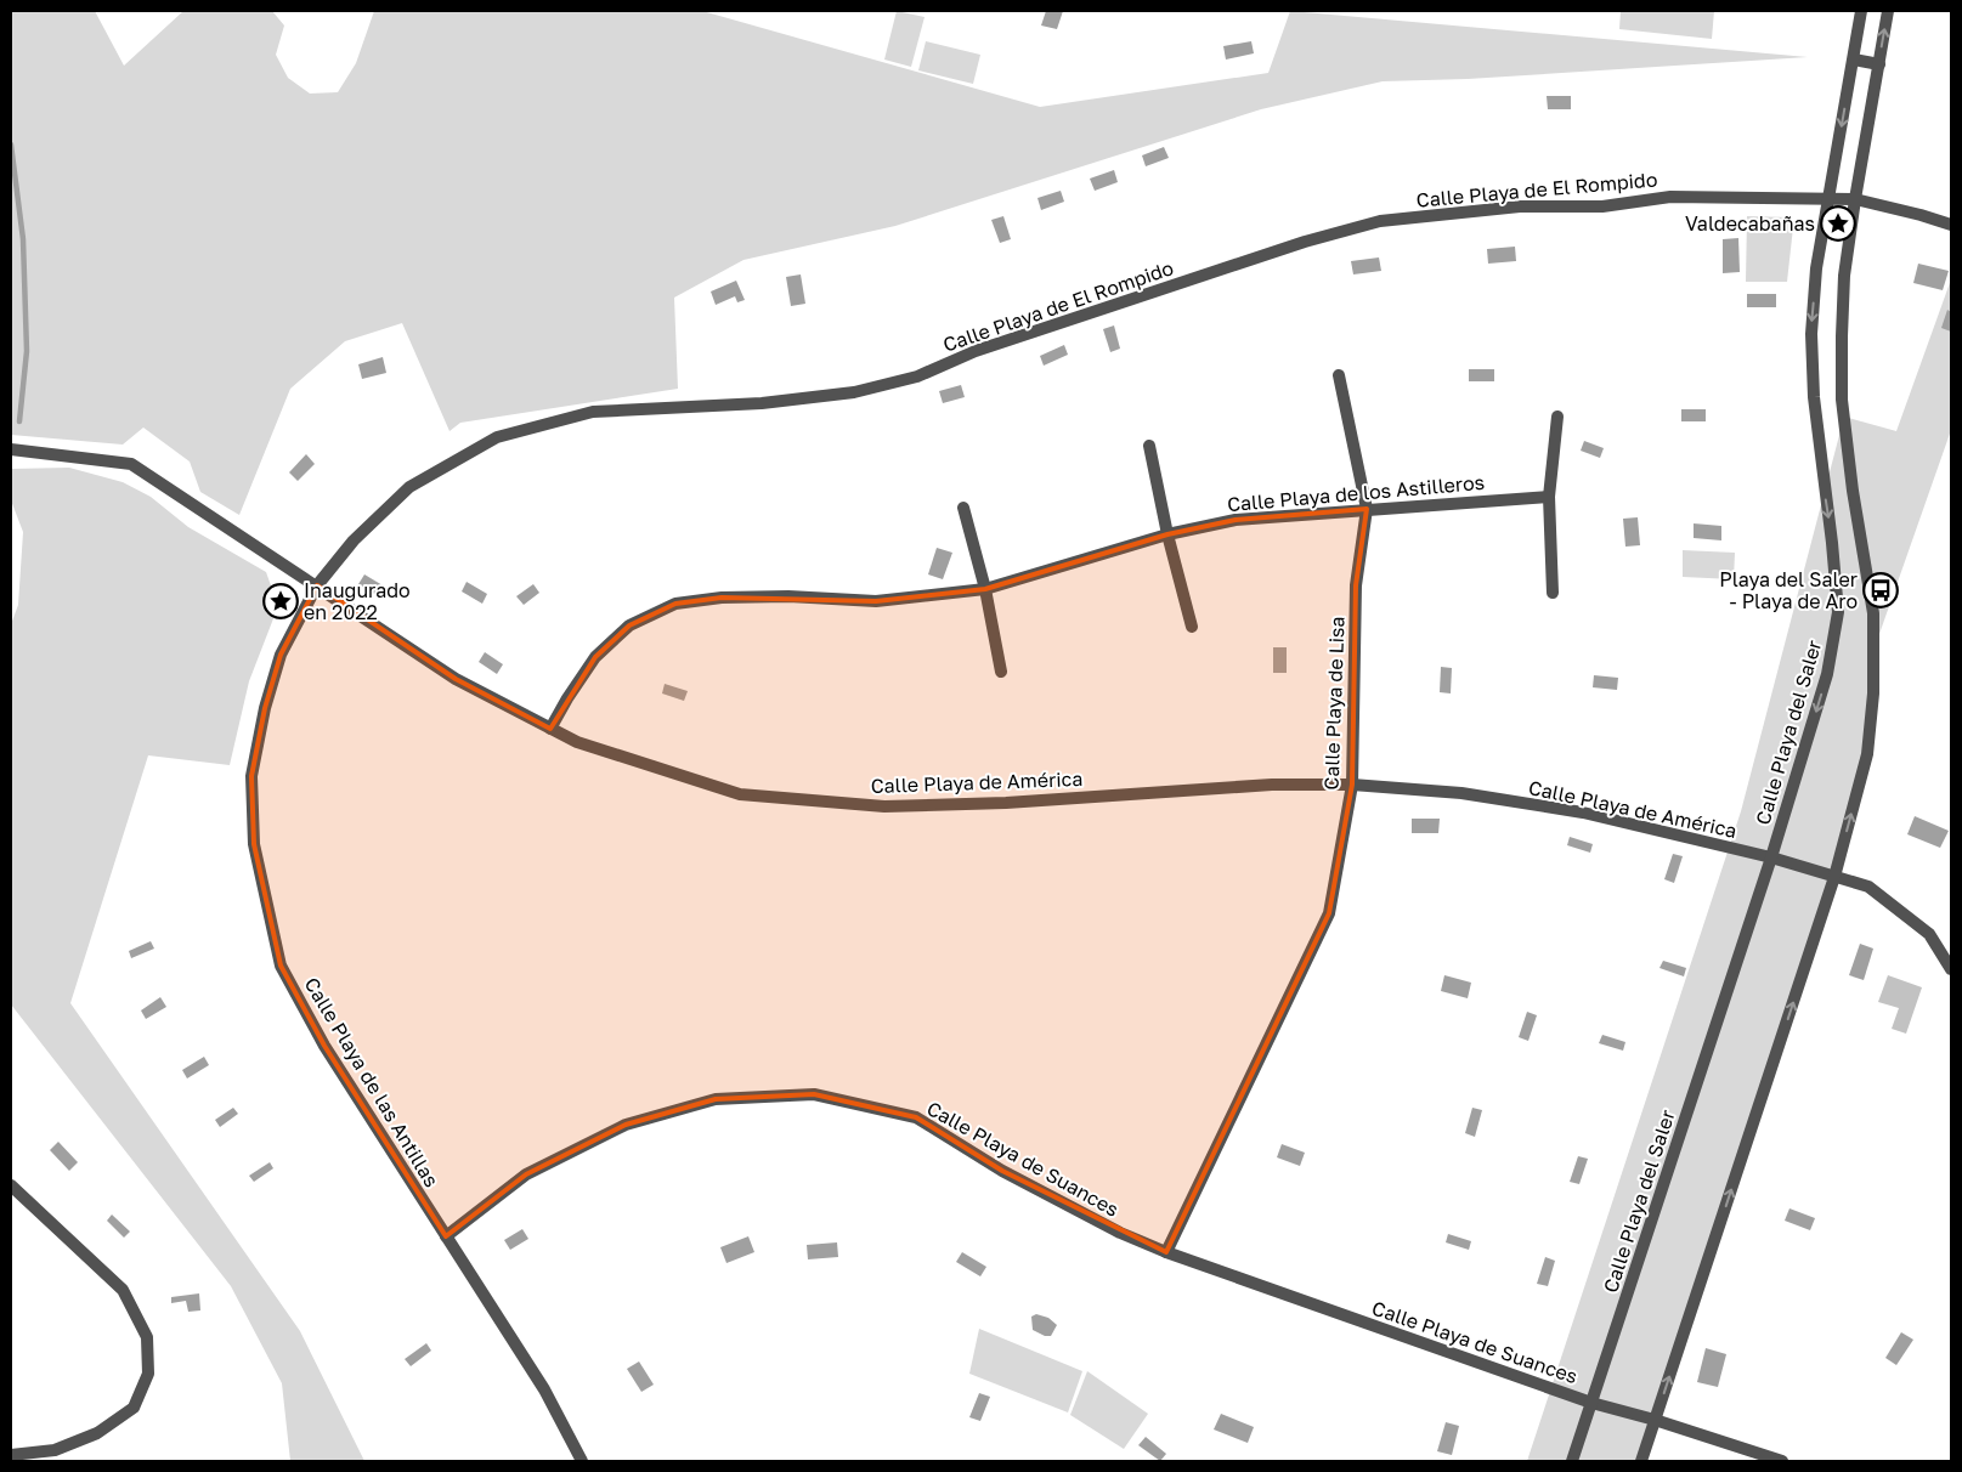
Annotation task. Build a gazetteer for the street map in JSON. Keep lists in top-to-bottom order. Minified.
{"streets":{"street":["Calle Playa de El Rompido","Calle Playa de los Astilleros","Calle Playa de Lisa","Calle Playa del Saler","Calle Playa de América","Calle Playa de las Antillas","Calle Playa de Suances"]},"crossings":[["Calle Playa de El Rompido","Calle Playa del Saler"],["Calle Playa de El Rompido","Calle Playa de América"],["Calle Playa de El Rompido","Calle Playa de las Antillas"],["Calle Playa de los Astilleros","Calle Playa de Lisa"],["Calle Playa de los Astilleros","Calle Playa de América"],["Calle Playa de Lisa","Calle Playa de América"],["Calle Playa de Lisa","Calle Playa de Suances"],["Calle Playa del Saler","Calle Playa de América"],["Calle Playa del Saler","Calle Playa de Suances"],["Calle Playa de América","Calle Playa de las Antillas"],["Calle Playa de las Antillas","Calle Playa de Suances"]],"places":{"place":["Valdecabañas","Inaugurado en 2022"],"bus stop":["Playa del Saler - Playa de Aro"]}}
